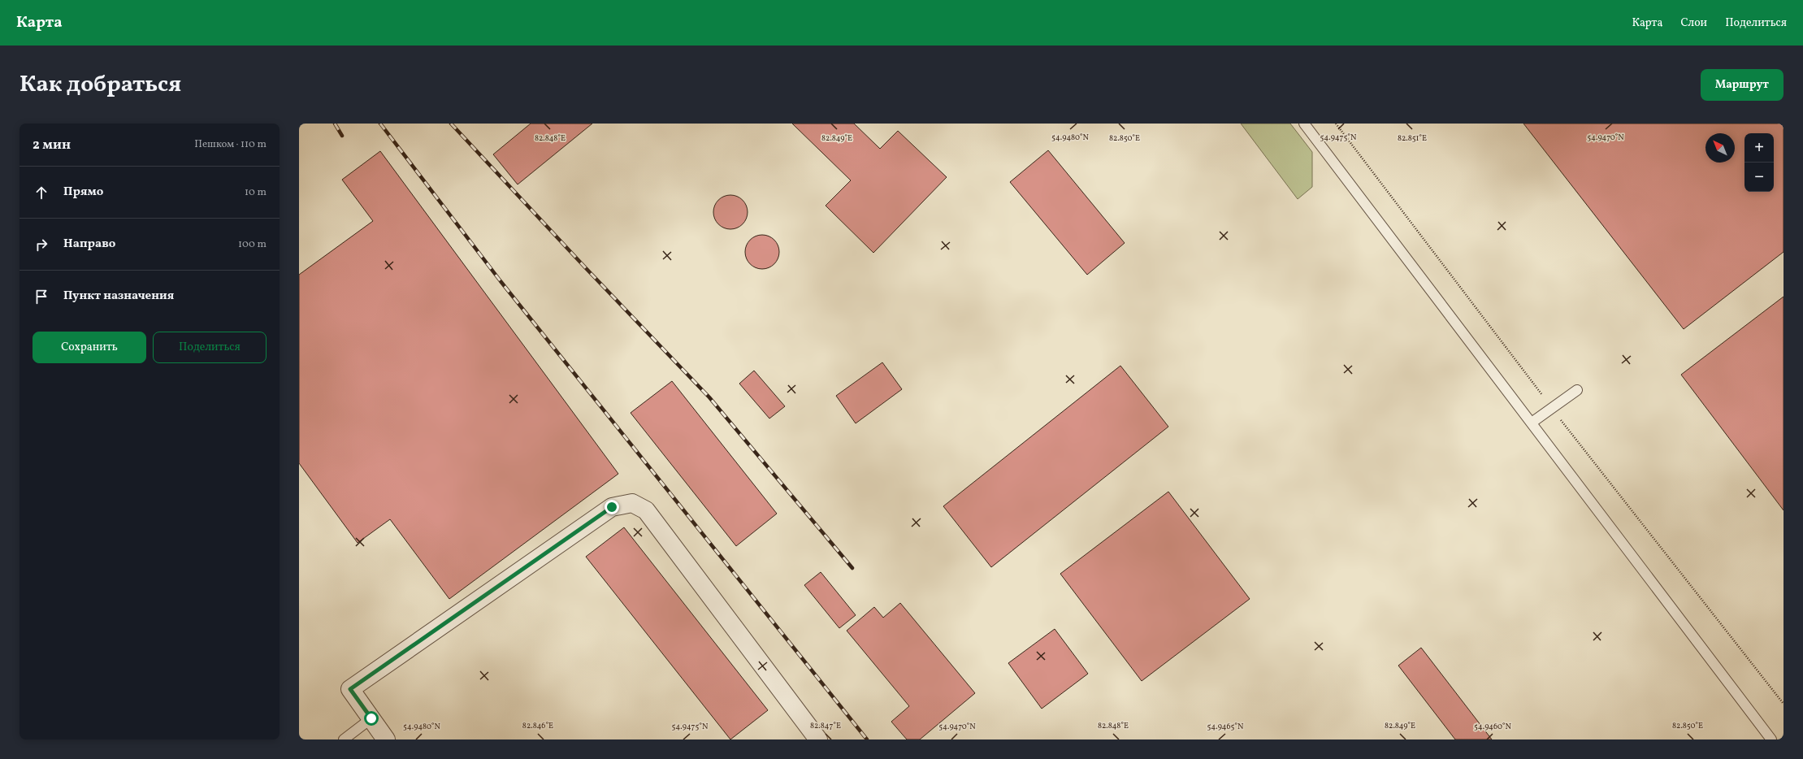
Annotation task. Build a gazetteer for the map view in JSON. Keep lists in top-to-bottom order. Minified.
{"north":"top left","page":{"header":"Карта","nav":["Карта","Слои","Поделиться"],"title":"Как добраться","buttons":["Маршрут",["Сохранить","Поделиться"]],"heading":["2 мин","Пешком · 110 m"],"map_buttons":["+","−"],"list":[["Прямо","10 m"],["Направо","100 m"],"Пункт назначения"]},"coordinates":["54.9480°N","54.9470°N","54.9475°N","82.848°E","82.849°E","82.850°E","82.851°E","82.846°E","82.847°E","54.9465°N","54.9460°N"]}
